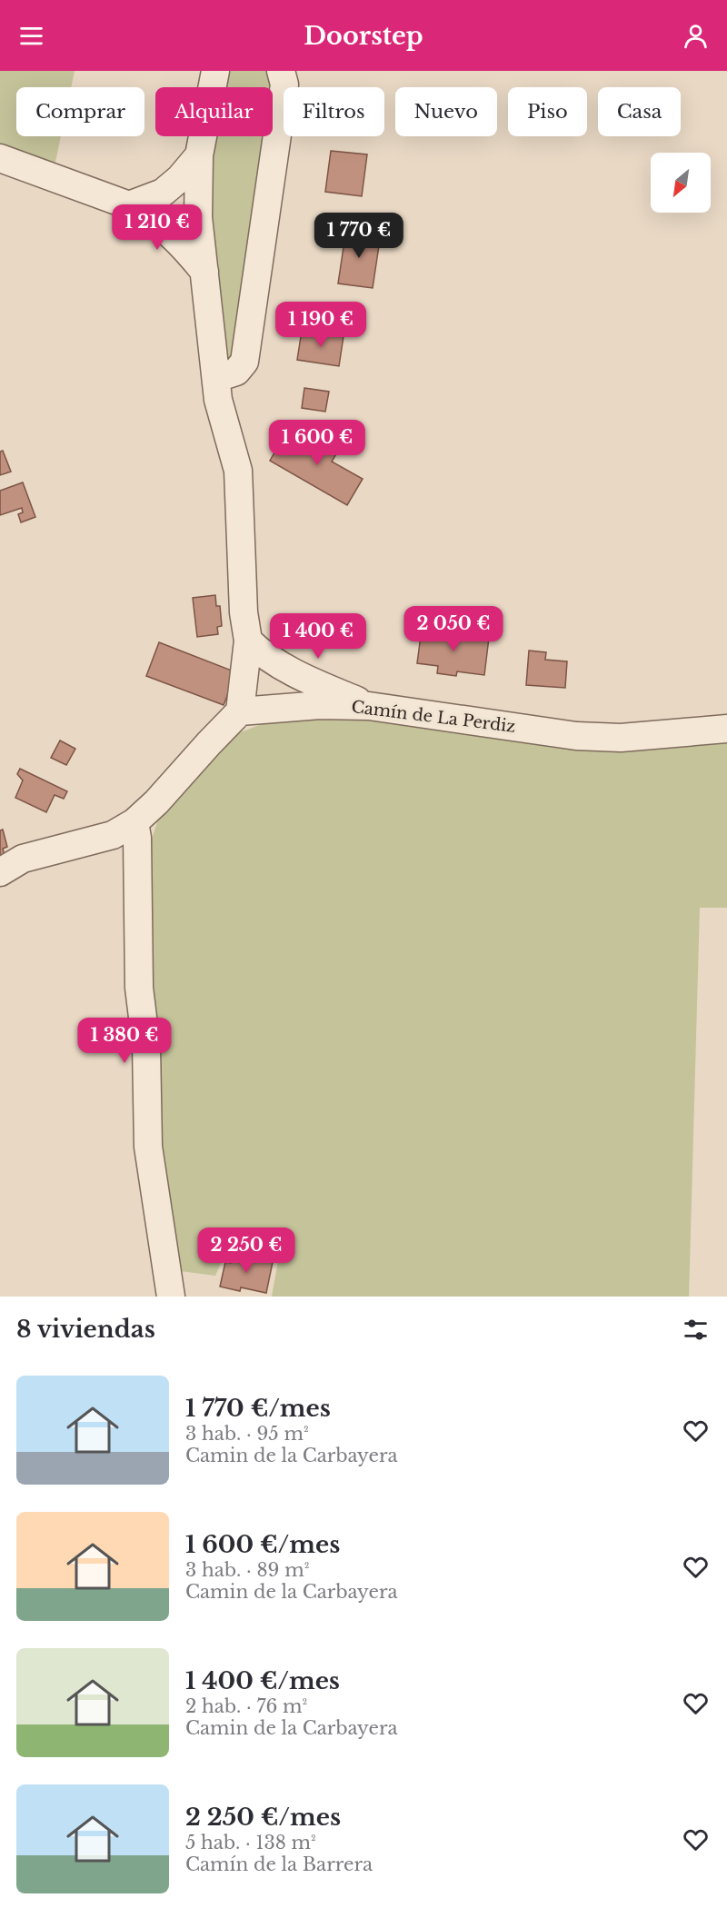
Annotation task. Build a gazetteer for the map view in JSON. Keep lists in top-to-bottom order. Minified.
{"streets":{"street":["Camín de La Perdiz"]},"north":"bottom left","page":{"header":"Doorstep","chip":["Comprar","Alquilar","Filtros","Nuevo","Piso","Casa"],"price":["1 210 €","1 770 €","1 190 €","1 600 €","2 050 €","1 400 €","1 380 €","2 250 €"],"heading":"8 viviendas","list":[{"name":"1 770 €/mes","note":"3 hab. · 95 m² · Camin de la Carbayera"},{"name":"1 600 €/mes","note":"3 hab. · 89 m² · Camin de la Carbayera"},{"name":"1 400 €/mes","note":"2 hab. · 76 m² · Camin de la Carbayera"},{"name":"2 250 €/mes","note":"5 hab. · 138 m² · Camín de la Barrera"}]}}
